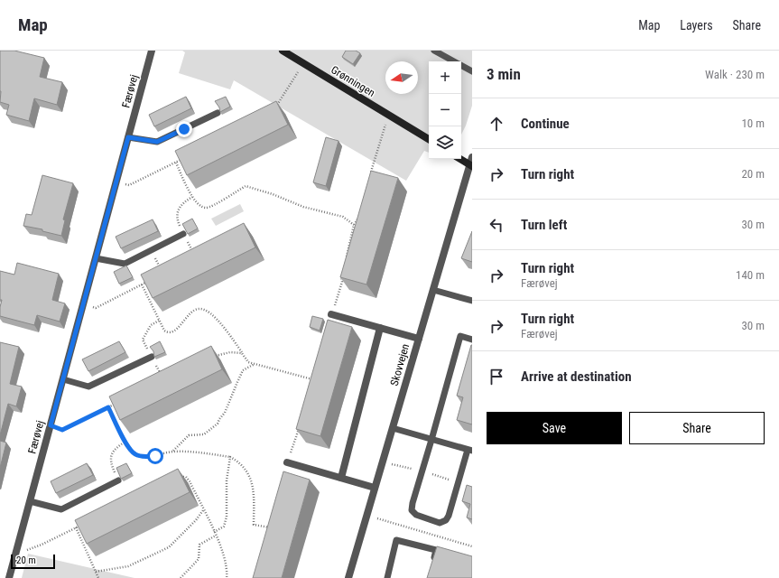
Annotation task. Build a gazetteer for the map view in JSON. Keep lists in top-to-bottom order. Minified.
{"streets":{"main road":["Grønningen"],"street":["Færøvej","Skovvejen"]},"scale_bar":"20 m","north":"left","page":{"header":"Map","nav":["Map","Layers","Share"],"heading":["3 min","Walk · 230 m"],"map_buttons":["+","−"],"list":[["Continue","10 m"],["Turn right","20 m"],["Turn left","30 m"],["Turn right","Færøvej","140 m"],["Turn right","Færøvej","30 m"],"Arrive at destination"],"buttons":["Save","Share"],"scale":"20 m"}}
